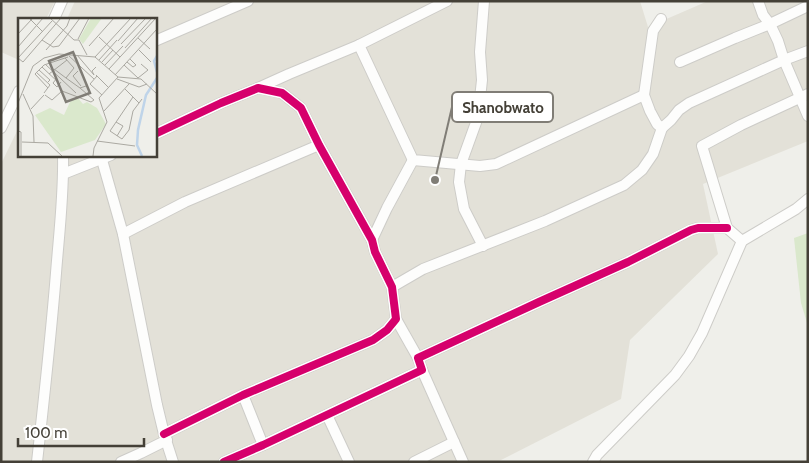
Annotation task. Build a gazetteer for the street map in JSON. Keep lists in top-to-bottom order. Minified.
{"places":["Shanobwato"],"scale_bar":"100 m"}
